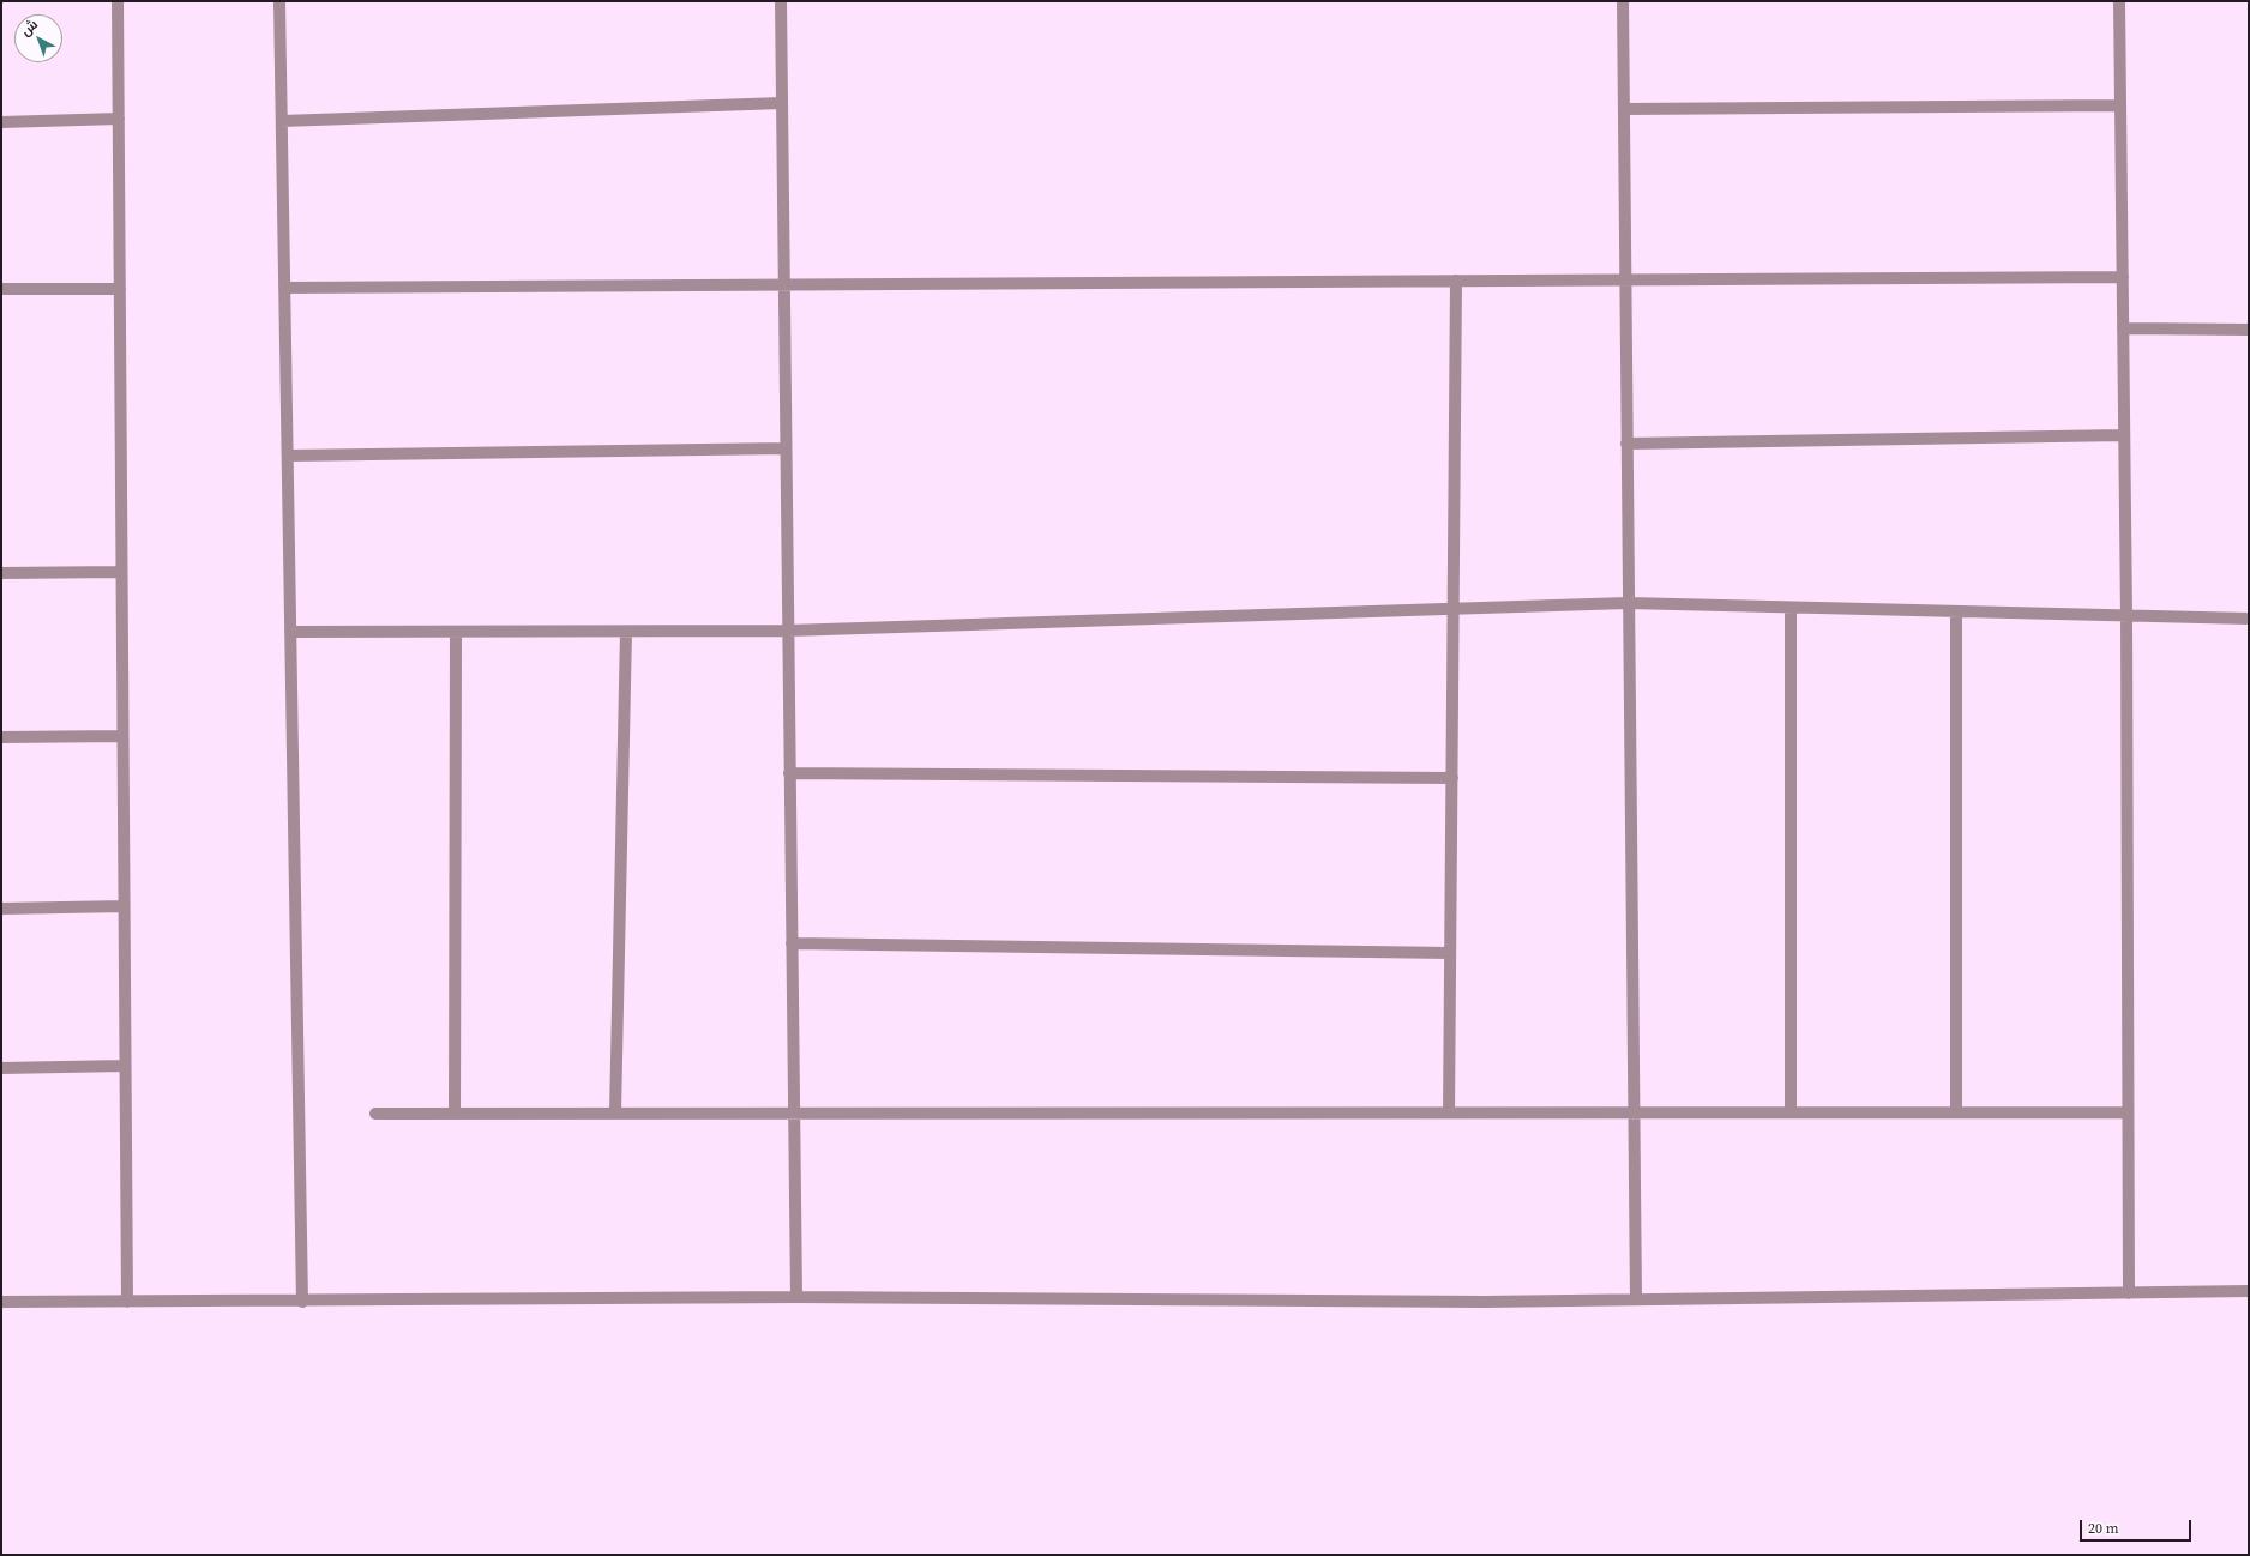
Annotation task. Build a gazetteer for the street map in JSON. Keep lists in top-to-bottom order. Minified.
{"scale_bar":"20 m","north":"top left"}
